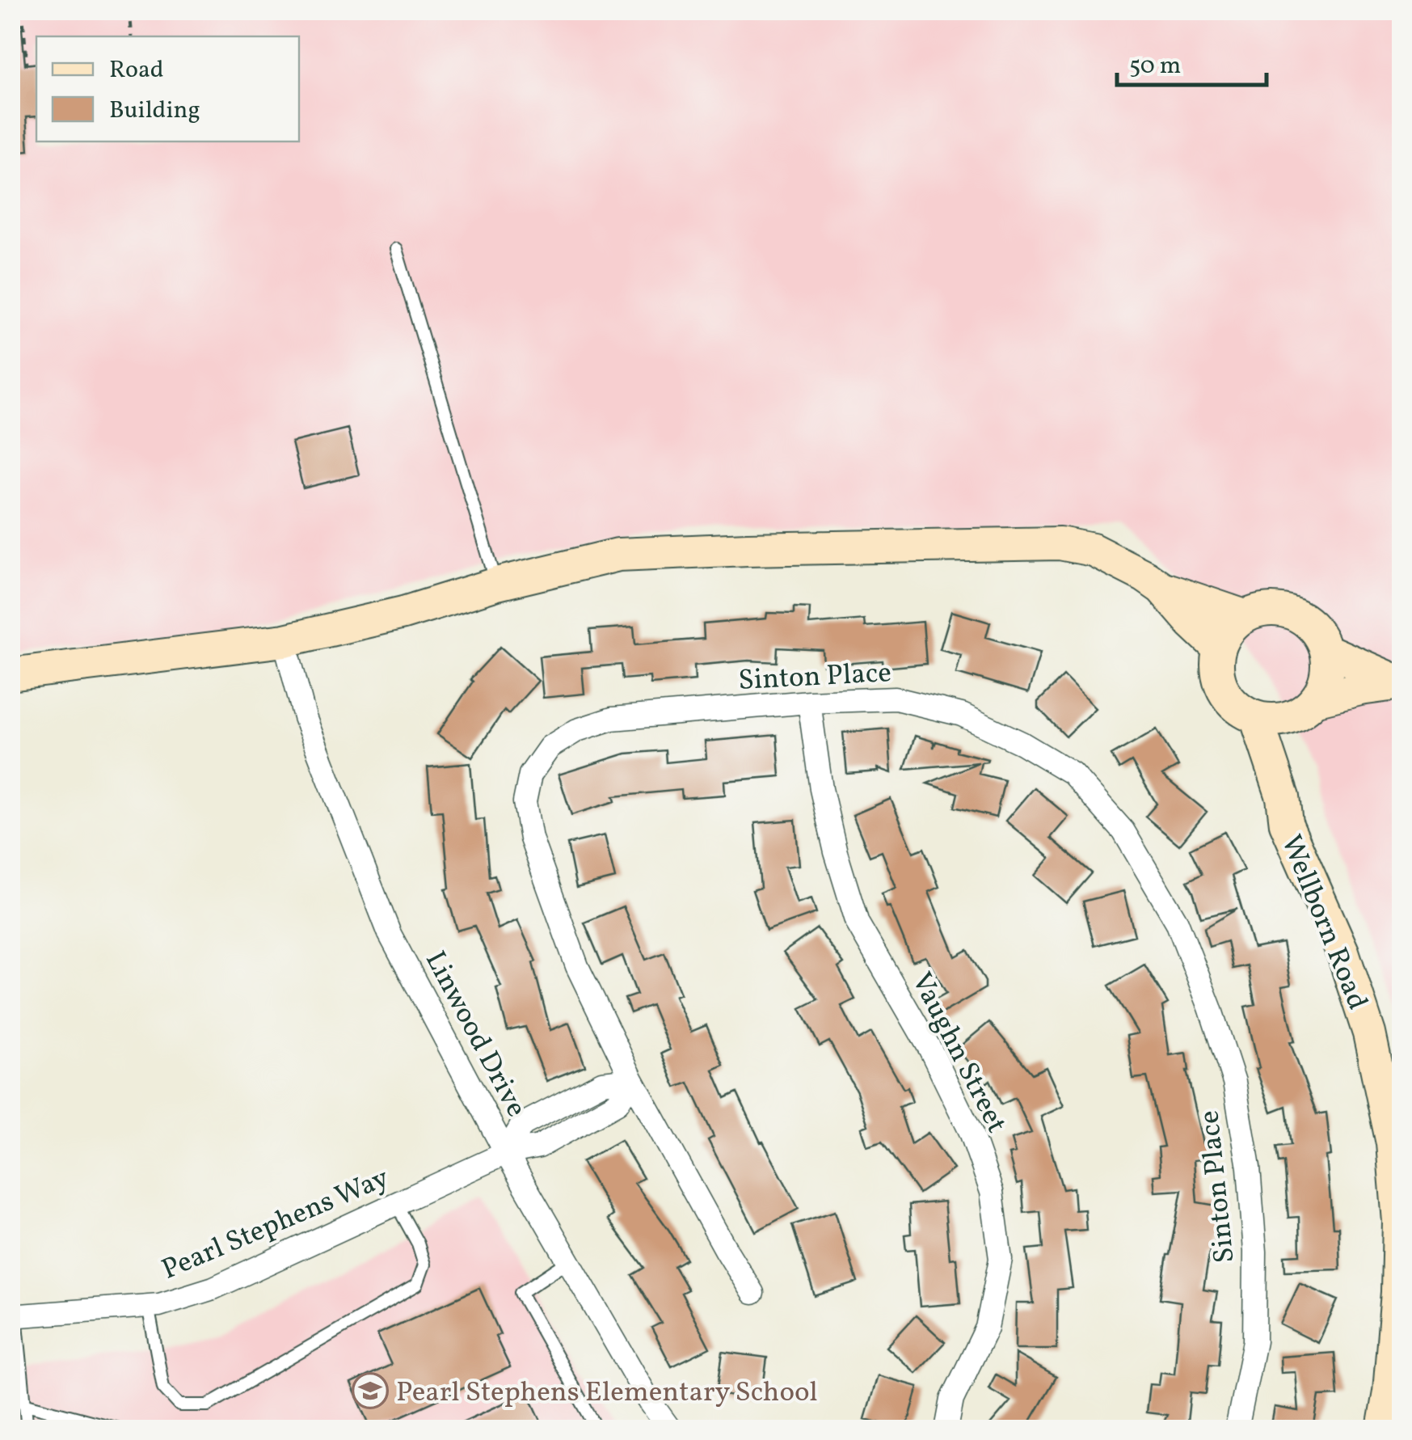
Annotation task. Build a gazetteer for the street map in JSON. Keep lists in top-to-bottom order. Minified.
{"streets":{"street":["Sinton Place","Wellborn Road","Linwood Drive","Vaughn Street","Pearl Stephens Way"]},"crossings":[["Sinton Place","Vaughn Street"],["Sinton Place","Pearl Stephens Way"],["Linwood Drive","Pearl Stephens Way"]],"places":{"school or university":["Pearl Stephens Elementary School"]},"legend":["Road","Building"],"scale_bar":"50 m"}
